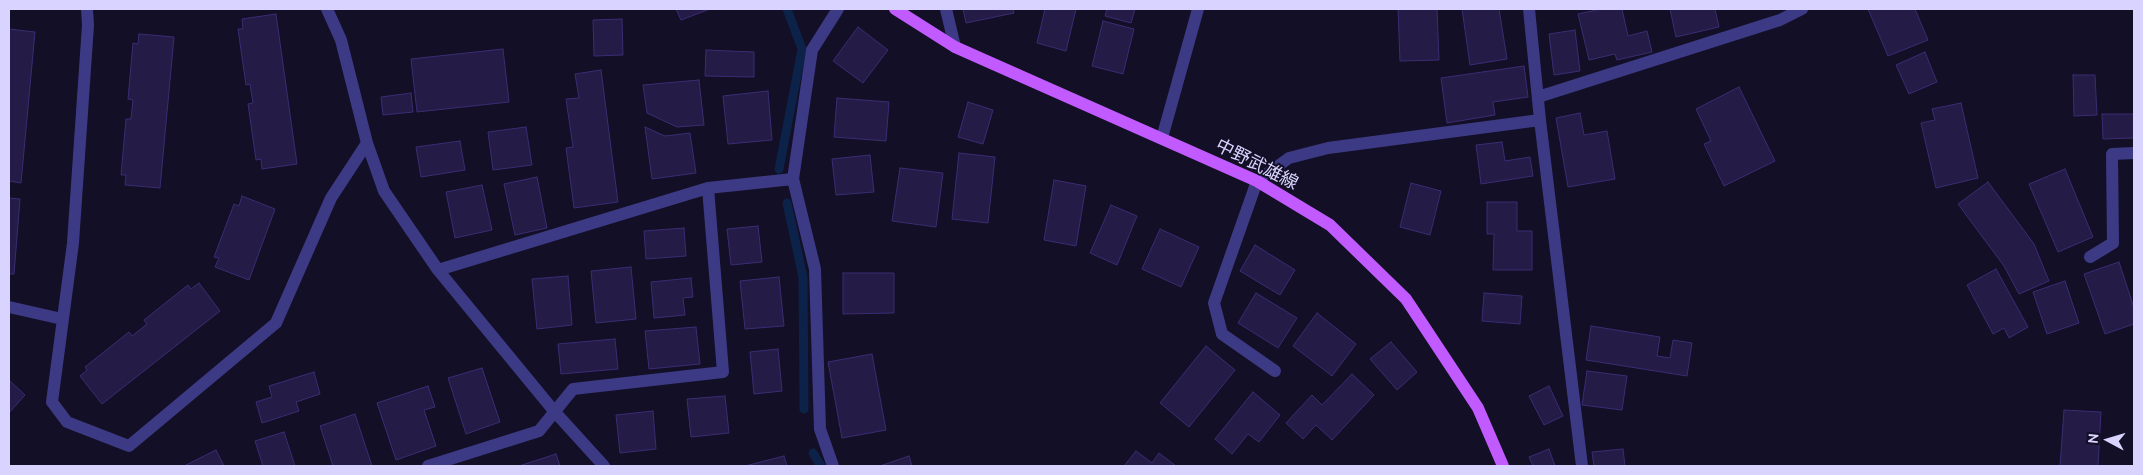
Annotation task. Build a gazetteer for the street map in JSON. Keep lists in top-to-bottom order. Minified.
{"streets":{"main road":["中野武雄線"]},"north":"left"}
